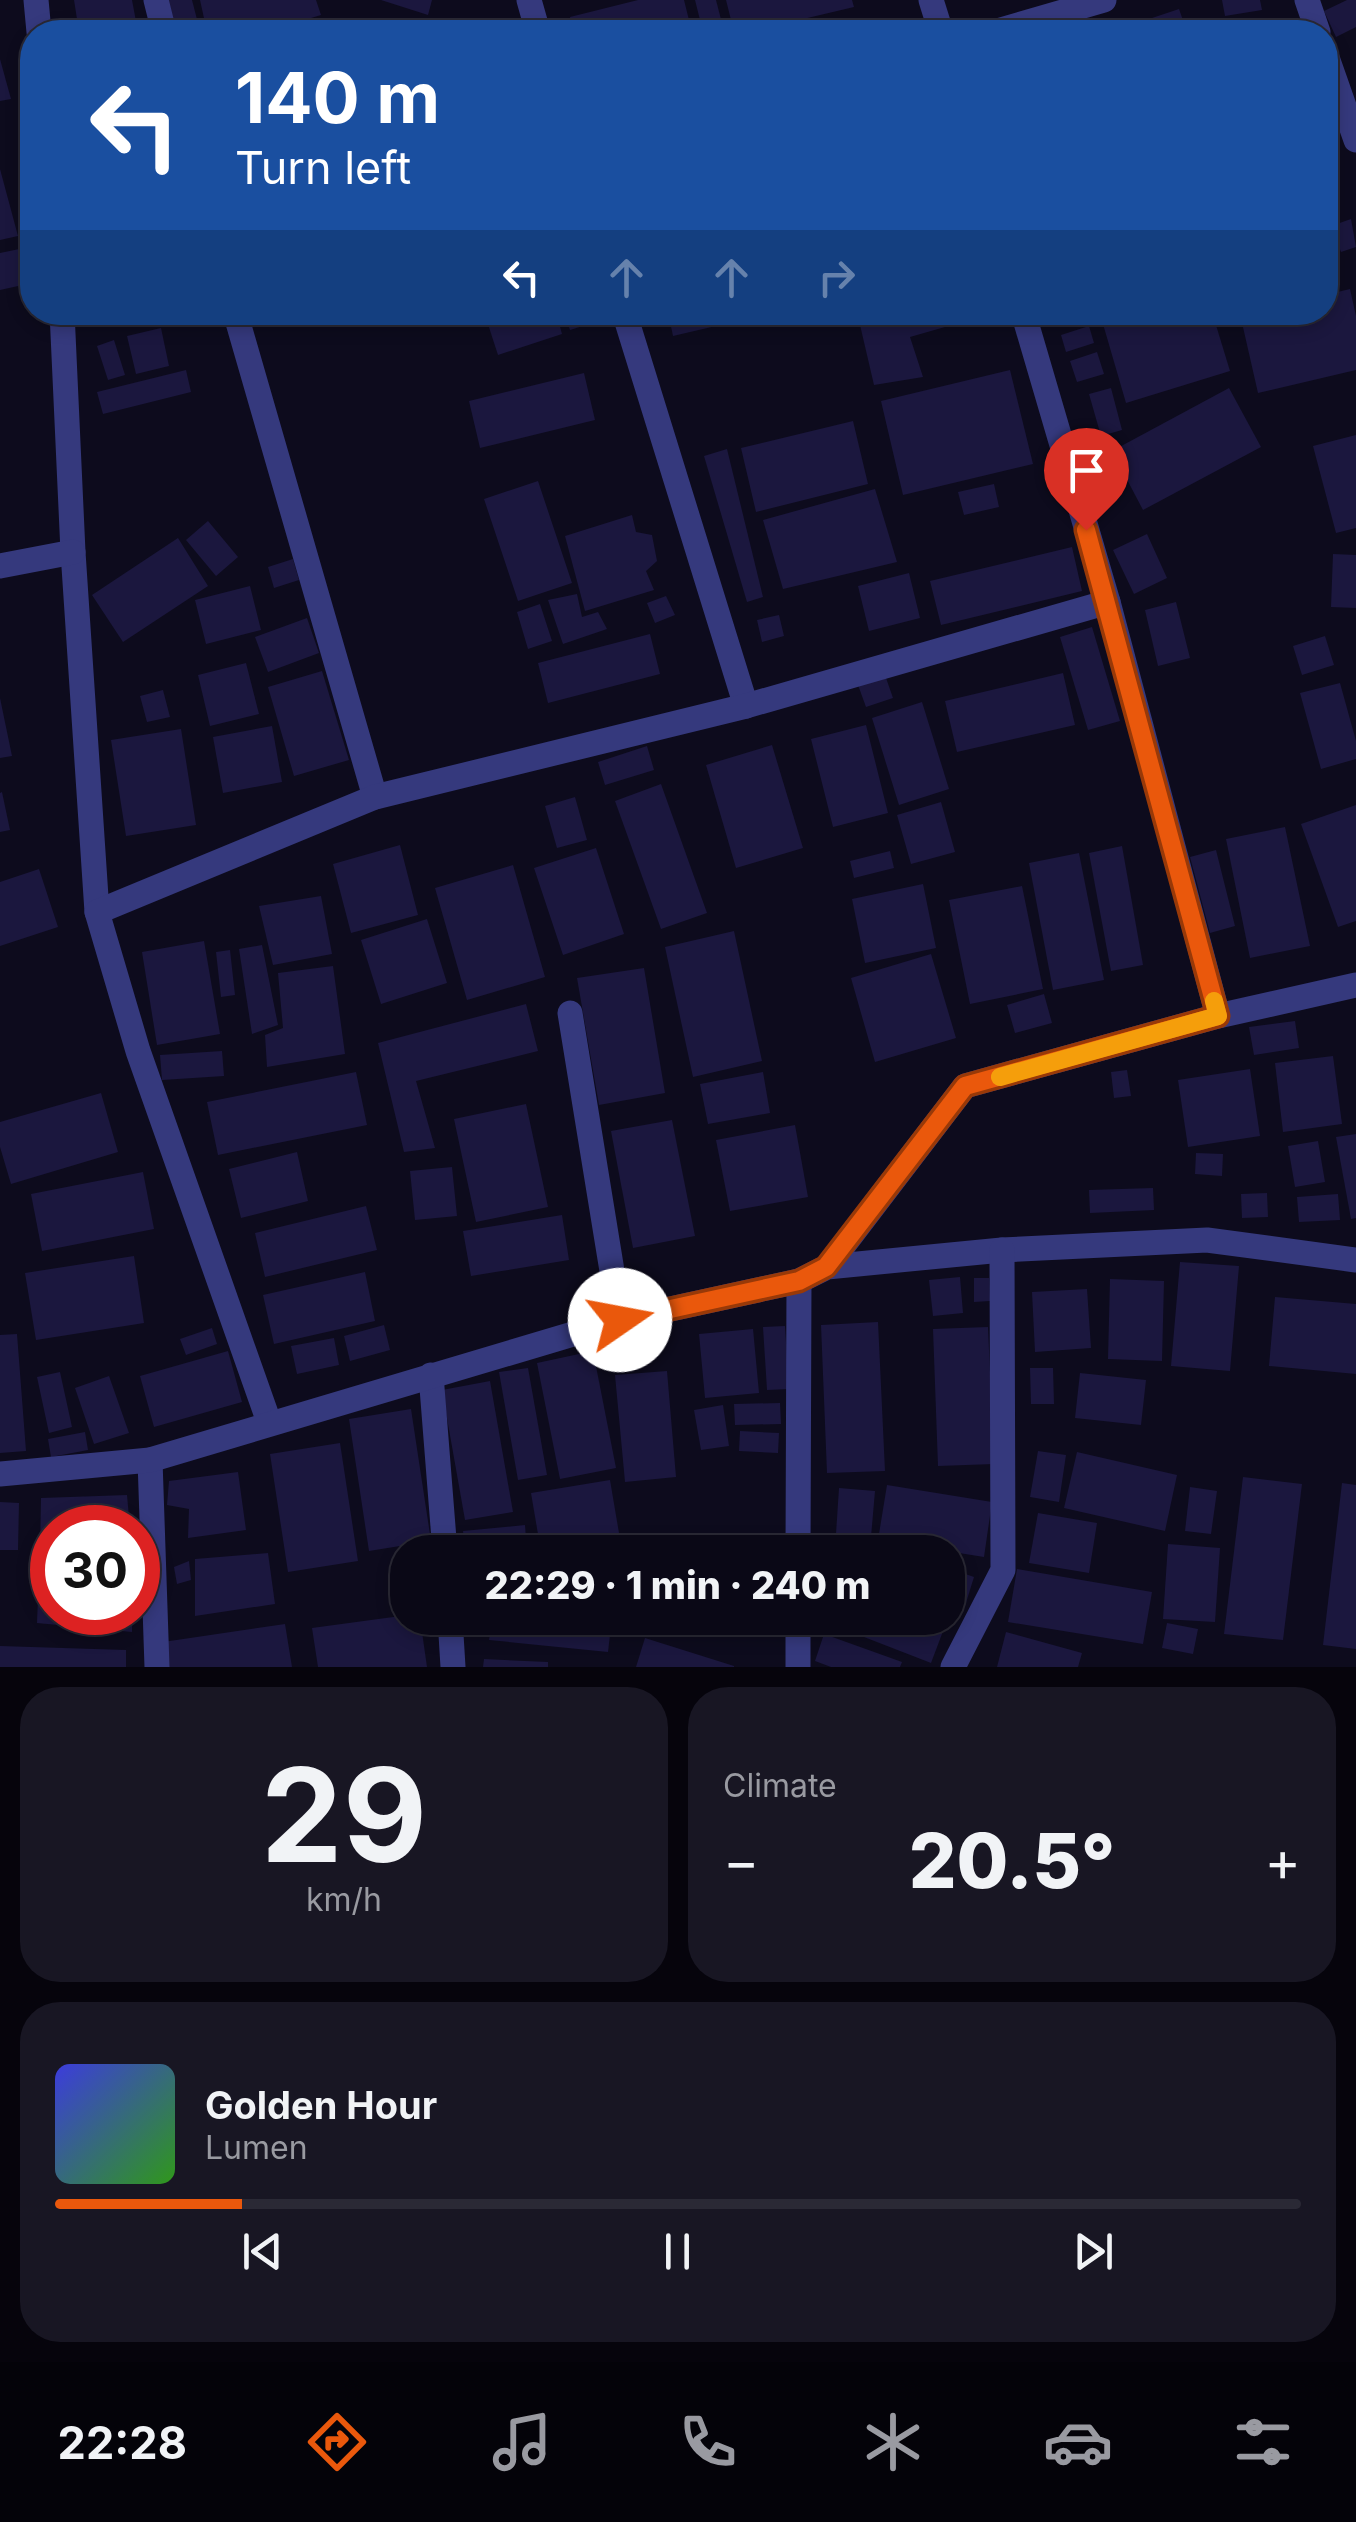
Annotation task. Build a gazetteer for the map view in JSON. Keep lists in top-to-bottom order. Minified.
{"page":{"turn":["140 m","Turn left"],"limit":"30","trip":"22:29 · 1 min · 240 m","tile":[["29","km/h"],"Climate"],"heat":["−","20.5°","+"],"song":["Golden Hour","Lumen"],"tabs":"22:28"}}
